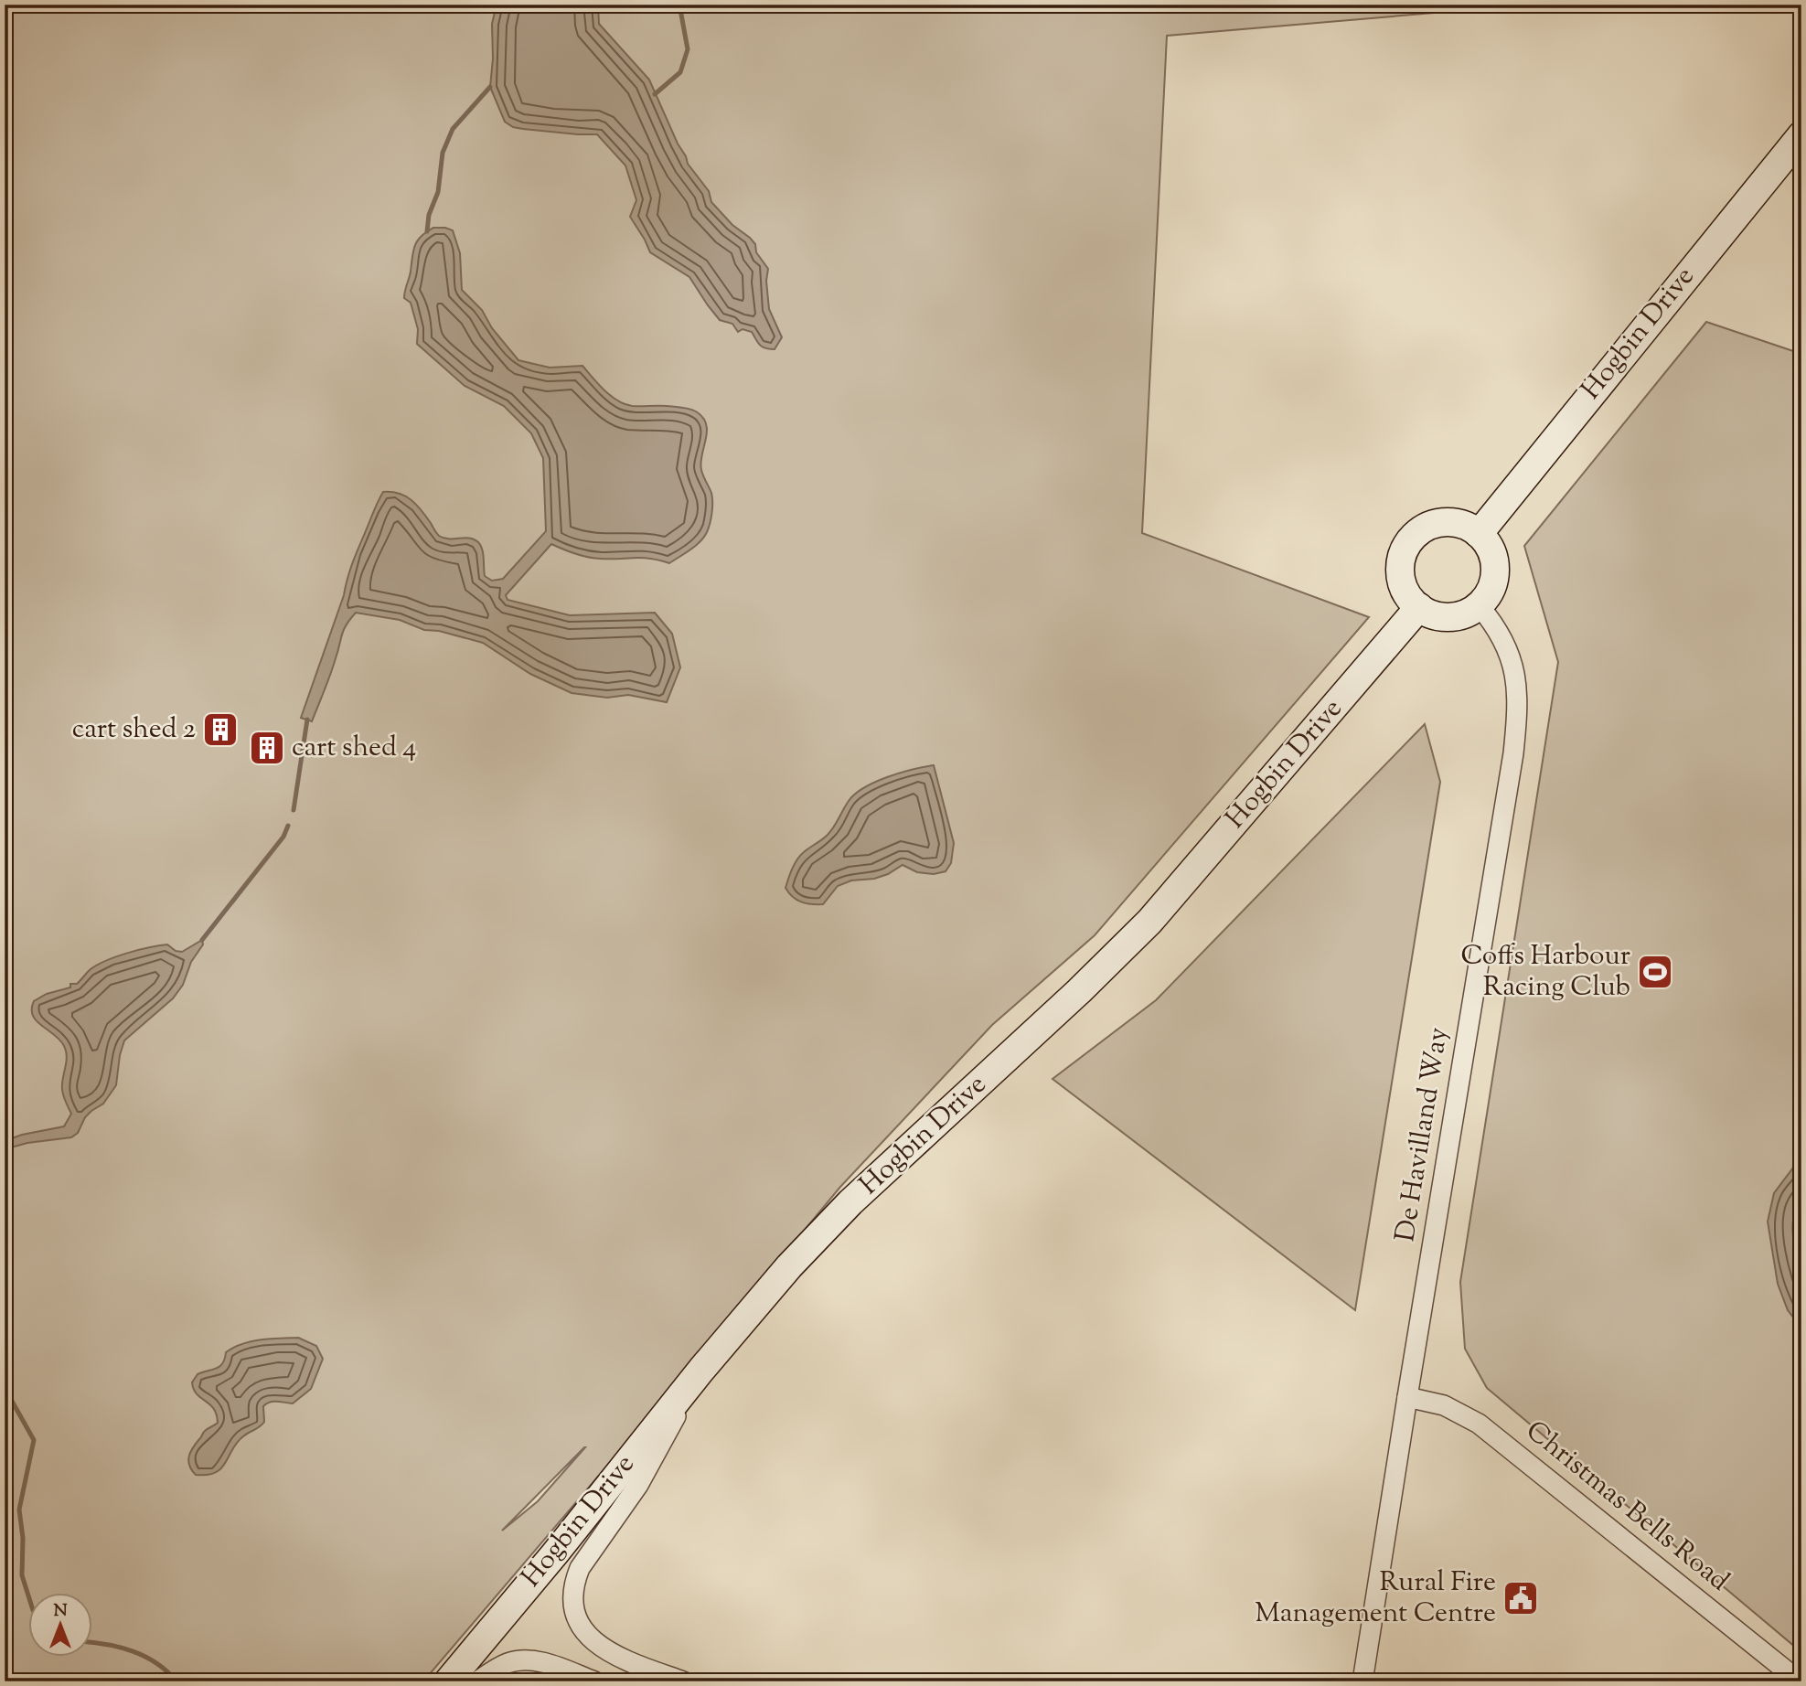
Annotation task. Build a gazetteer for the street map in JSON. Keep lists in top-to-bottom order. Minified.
{"streets":{"main road":["Hogbin Drive"],"street":["De Havilland Way","Christmas Bells Road"]},"crossings":[["Hogbin Drive","De Havilland Way"],["De Havilland Way","Christmas Bells Road"]],"places":{"building":["cart shed 2","cart shed 4"],"sports":["Coffs Harbour Racing Club"],"public building":["Rural Fire Management Centre"]},"north":"top"}
